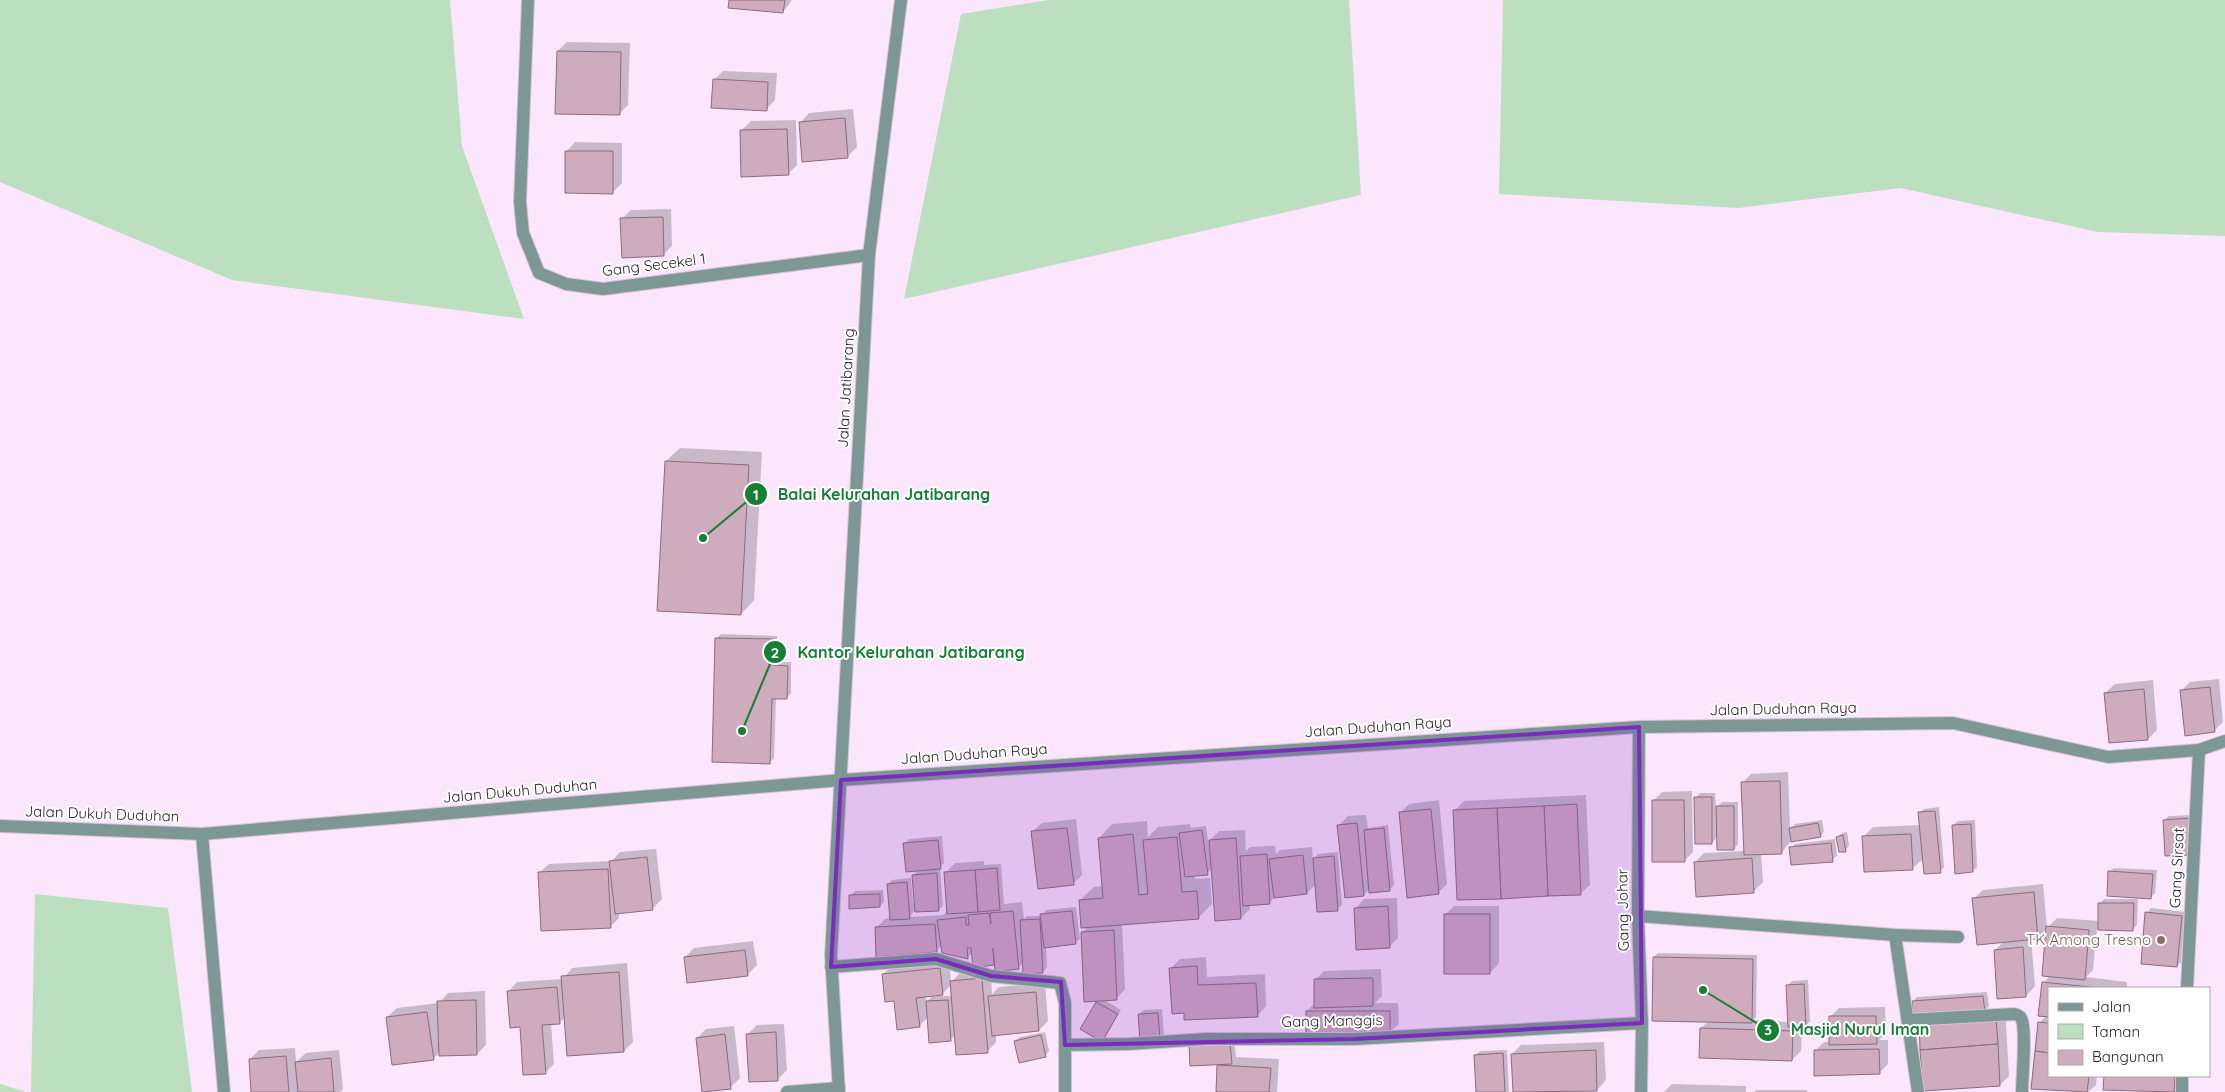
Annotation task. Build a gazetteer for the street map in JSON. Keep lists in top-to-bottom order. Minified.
{"streets":{"street":["Gang Secekel 1","Jalan Jatibarang","Jalan Duduhan Raya","Jalan Dukuh Duduhan","Gang Sirsat","Gang Johar","Gang Manggis"]},"crossings":[["Gang Secekel 1","Jalan Jatibarang"],["Jalan Jatibarang","Jalan Duduhan Raya"],["Jalan Jatibarang","Jalan Dukuh Duduhan"],["Jalan Duduhan Raya","Jalan Dukuh Duduhan"],["Jalan Duduhan Raya","Gang Sirsat"],["Jalan Duduhan Raya","Gang Johar"],["Gang Johar","Gang Manggis"]],"places":["Balai Kelurahan Jatibarang","Kantor Kelurahan Jatibarang","TK Among Tresno","Masjid Nurul Iman"],"legend":["Jalan","Taman","Bangunan"]}
